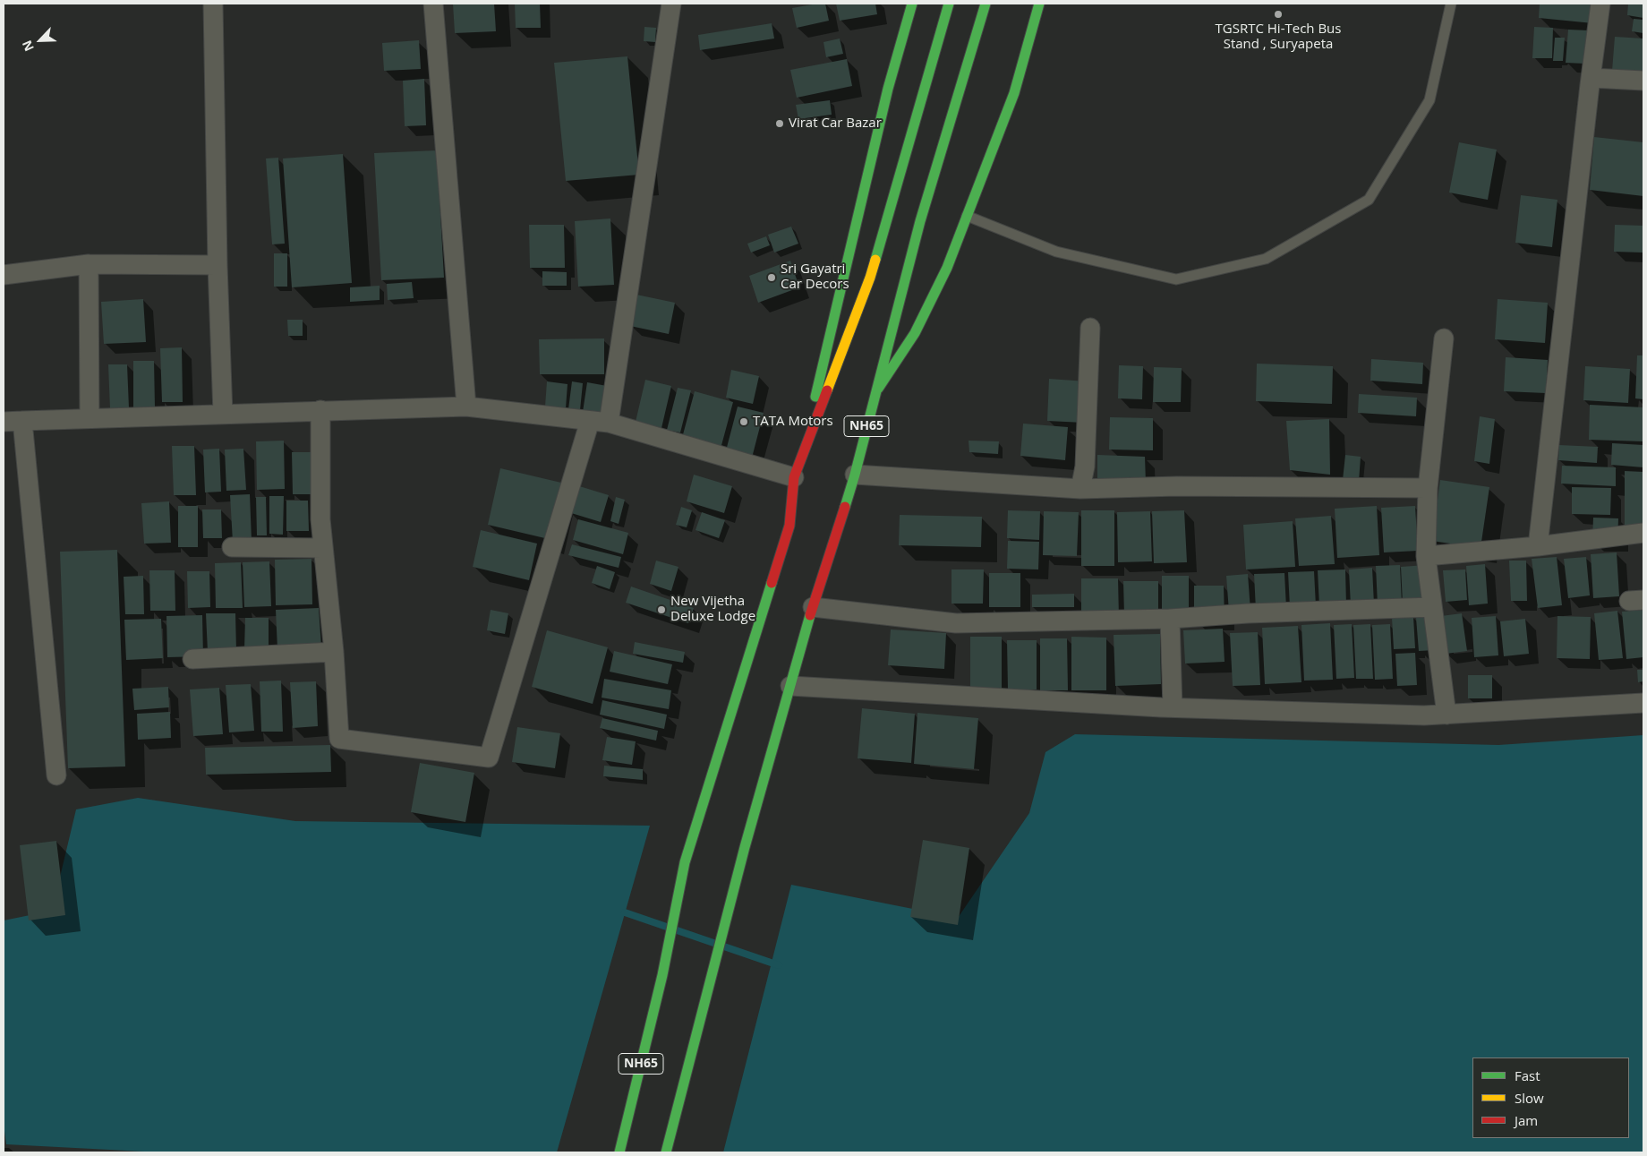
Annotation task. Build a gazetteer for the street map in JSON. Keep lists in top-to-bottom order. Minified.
{"streets":{"main road":["NH65"]},"places":["TGSRTC Hi-Tech Bus Stand , Suryapeta","Virat Car Bazar","Sri Gayatri Car Decors","TATA Motors","New Vijetha Deluxe Lodge"],"legend":["Fast","Slow","Jam"],"north":"bottom left"}
